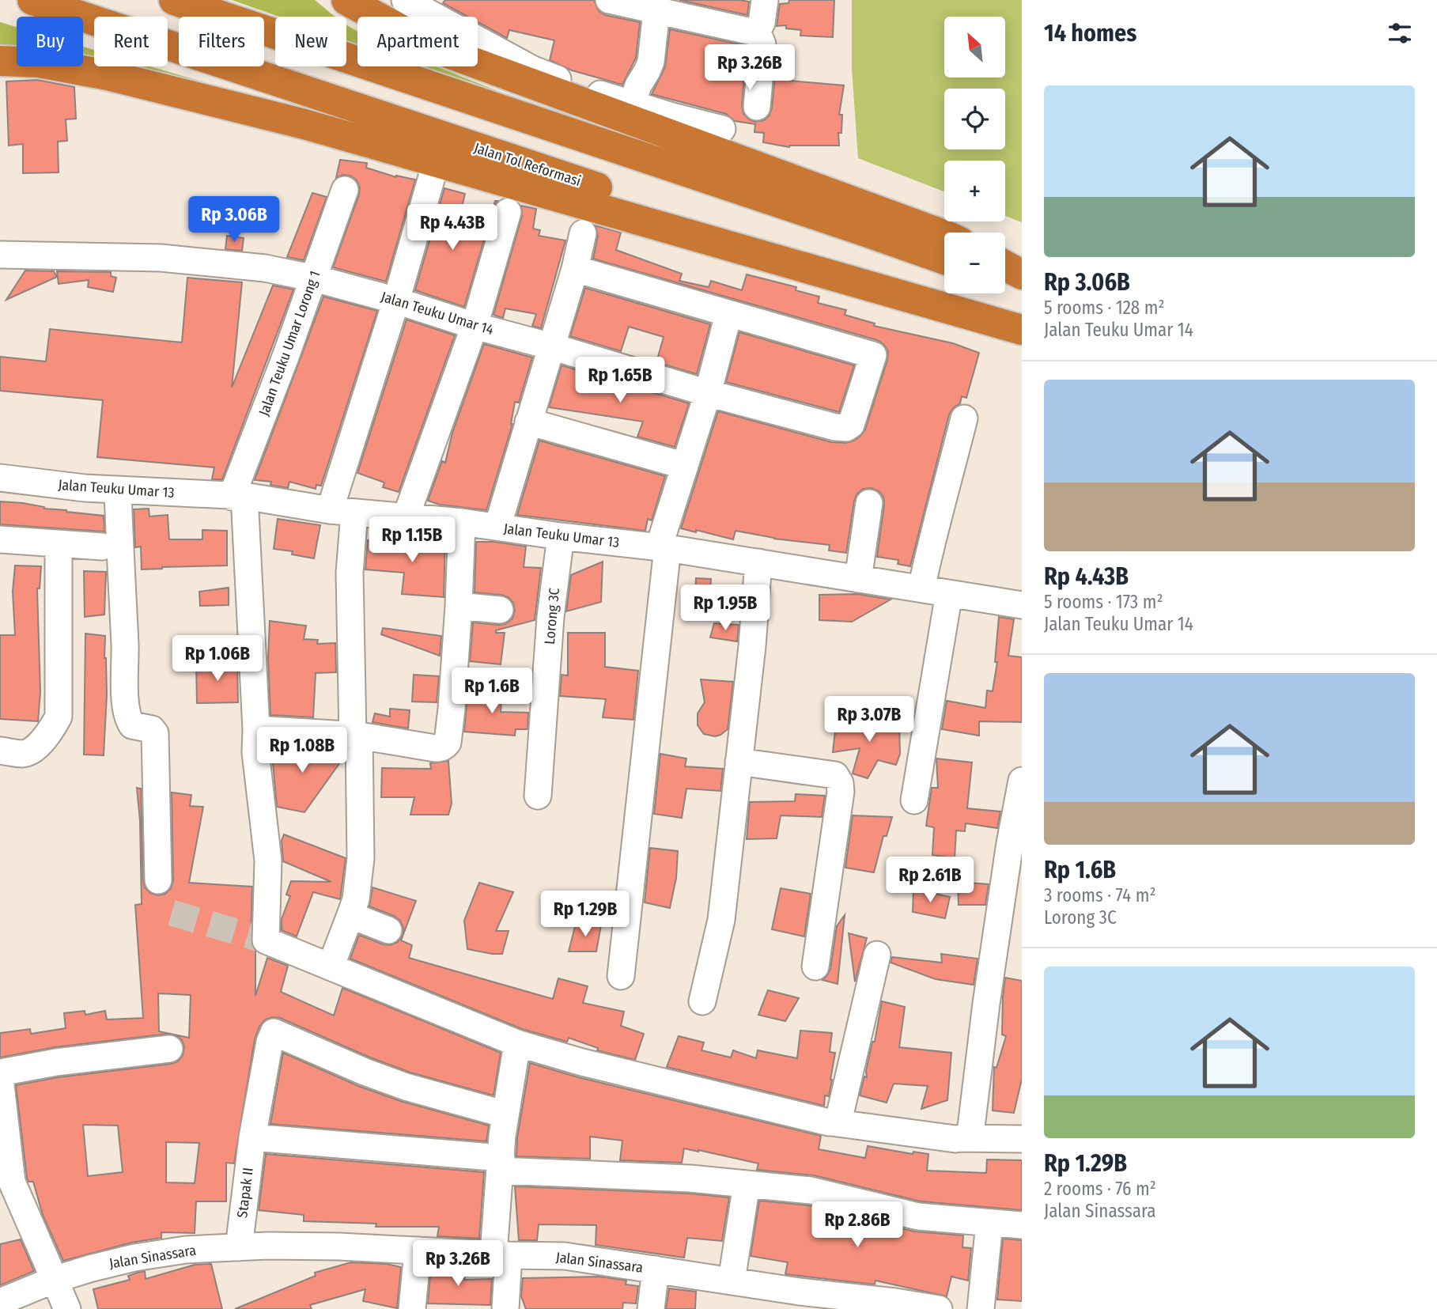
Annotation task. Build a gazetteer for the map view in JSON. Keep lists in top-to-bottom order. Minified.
{"streets":{"highway":["Jalan Tol Reformasi"],"street":["Jalan Teuku Umar 14","Jalan Teuku Umar Lorong 1","Jalan Teuku Umar 13","Lorong 3C","Stapak II","Jalan Sinassara"]},"crossings":[["Jalan Teuku Umar 14","Jalan Teuku Umar Lorong 1"],["Jalan Teuku Umar Lorong 1","Jalan Teuku Umar 13"],["Jalan Teuku Umar 13","Lorong 3C"],["Stapak II","Jalan Sinassara"]],"north":"top left","page":{"heading":"14 homes","map_buttons":["+","−"],"chip":["Buy","Rent","Filters","New","Apartment"],"price":["Rp 3.26B","Rp 3.06B","Rp 4.43B","Rp 1.65B","Rp 1.15B","Rp 1.95B","Rp 1.06B","Rp 1.6B","Rp 3.07B","Rp 1.08B","Rp 2.61B","Rp 1.29B","Rp 2.86B","Rp 3.26B"],"list":[{"name":"Rp 3.06B","note":"5 rooms · 128 m² · Jalan Teuku Umar 14"},{"name":"Rp 4.43B","note":"5 rooms · 173 m² · Jalan Teuku Umar 14"},{"name":"Rp 1.6B","note":"3 rooms · 74 m² · Lorong 3C"},{"name":"Rp 1.29B","note":"2 rooms · 76 m² · Jalan Sinassara"}]}}
